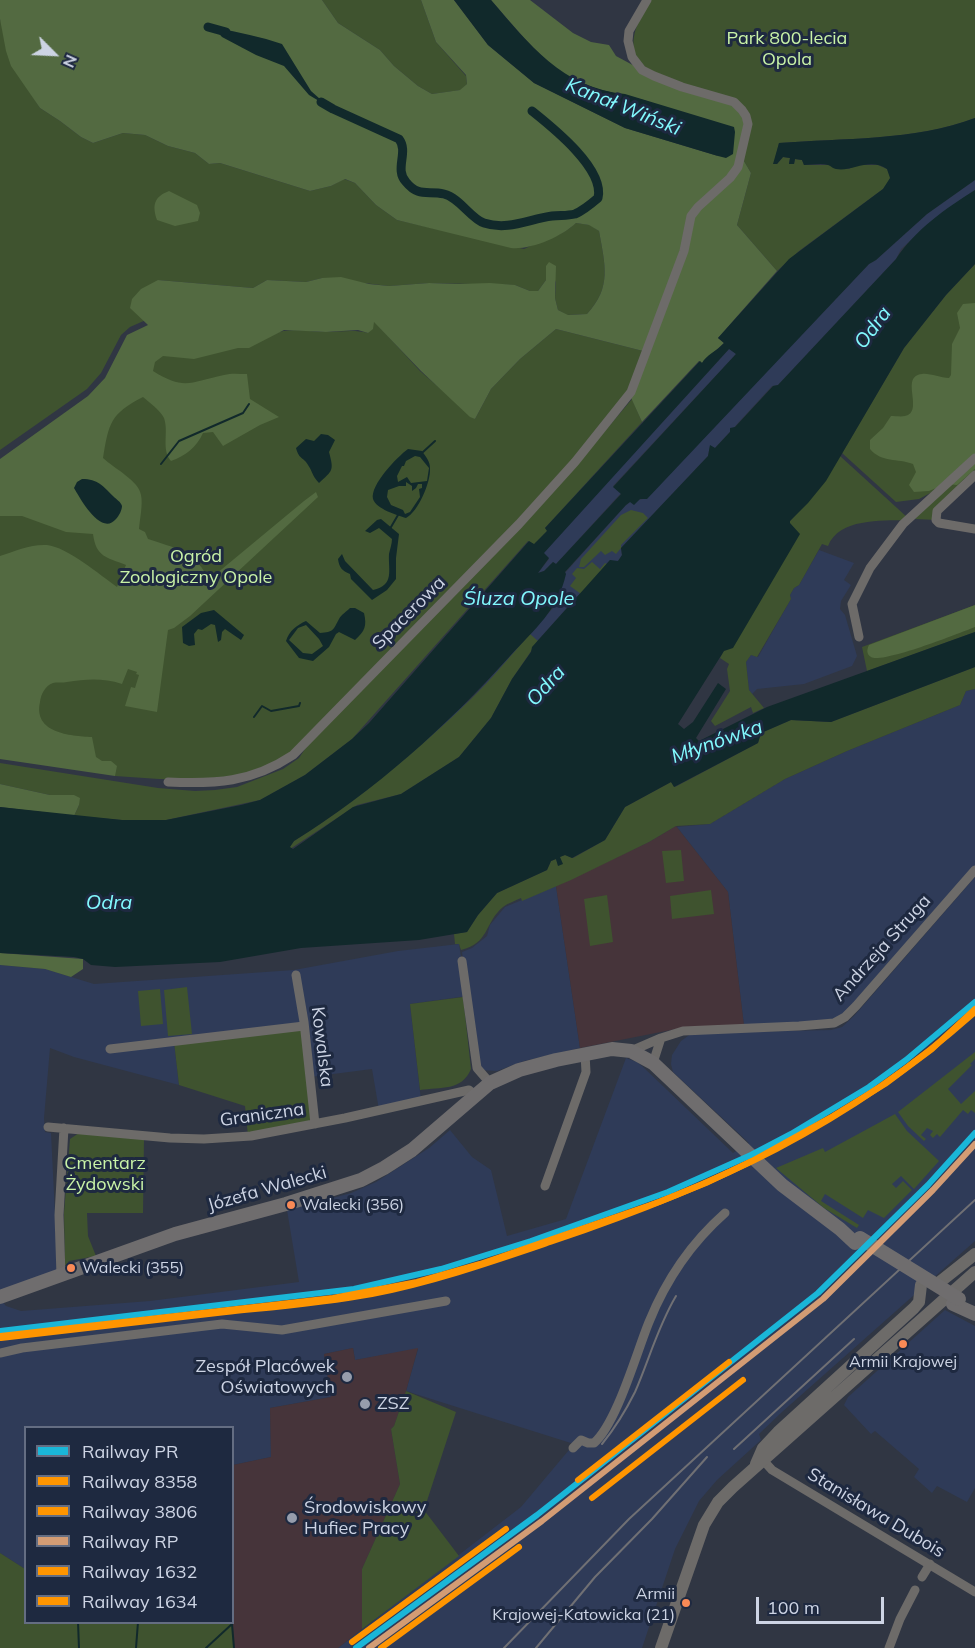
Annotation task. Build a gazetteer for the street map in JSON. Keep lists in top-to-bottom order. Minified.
{"streets":{"main road":["Andrzeja Struga","Józefa Walecki"],"street":["Spacerowa","Kowalska","Graniczna","Stanisława Dubois"]},"crossings":[["Andrzeja Struga","Józefa Walecki"],["Kowalska","Graniczna"],["Graniczna","Józefa Walecki"]],"water":["Kanał Wiński","Odra","Śluza Opole","Młynówka"],"parks":["Park 800-lecia Opola","Ogród Zoologiczny Opole","Cmentarz Żydowski"],"places":["Walecki (356)","Walecki (355)","Armii Krajowej","Zespół Placówek Oświatowych","ZSZ","Środowiskowy Hufiec Pracy","Armii Krajowej-Katowicka (21)"],"lines":["rail line PR","rail line 3806","rail line 8358","rail line RP","rail line 1632","rail line 1634"],"legend":["Railway PR","Railway 8358","Railway 3806","Railway RP","Railway 1632","Railway 1634"],"scale_bar":"100 m","north":"bottom right"}
